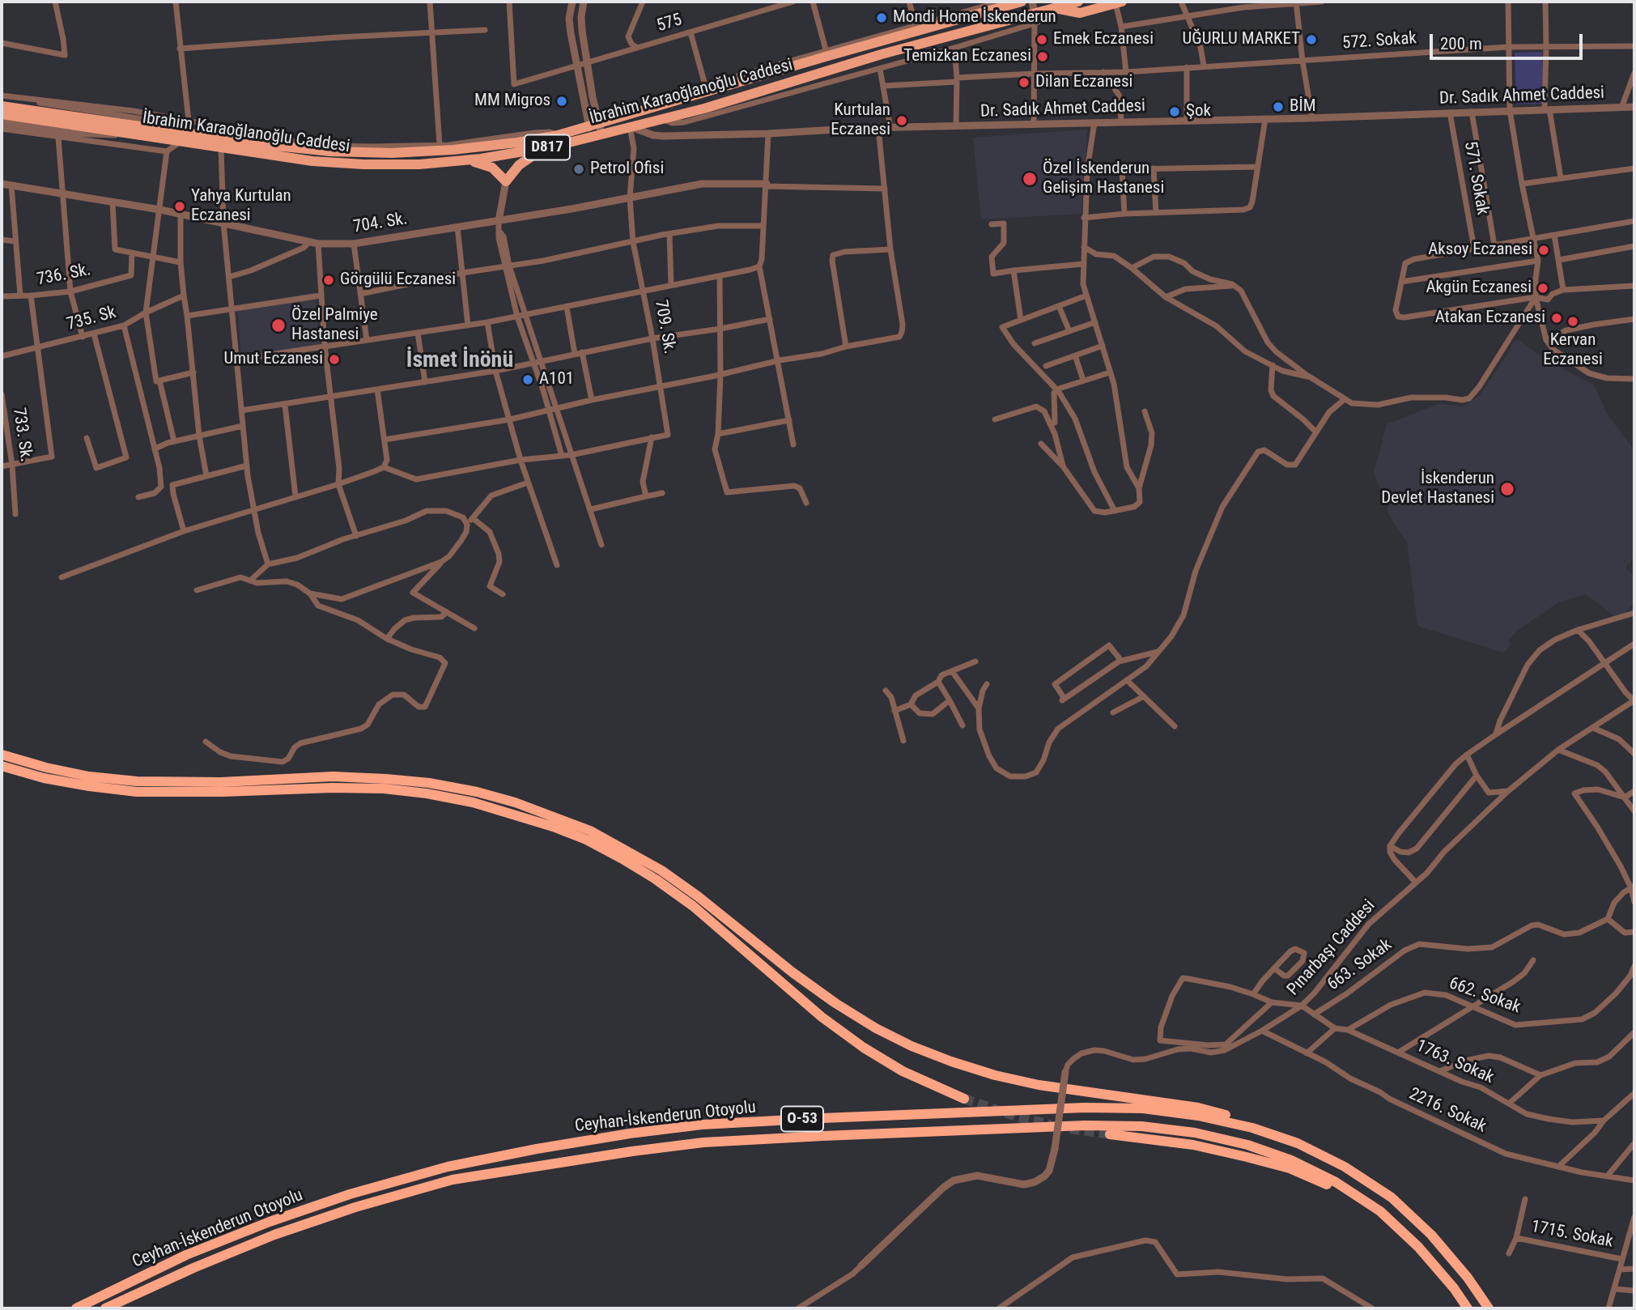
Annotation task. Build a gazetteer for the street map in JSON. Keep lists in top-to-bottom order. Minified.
{"streets":{"highway":["İbrahim Karaoğlanoğlu Caddesi","D817","Ceyhan-İskenderun Otoyolu","O-53"],"street":["575","572. Sokak","Dr. Sadık Ahmet Caddesi","571. Sokak","704. Sk.","736. Sk.","735. Sk","709. Sk.","733. Sk.","Pınarbaşı Caddesi","663. Sokak","662. Sokak","1763. Sokak","2216. Sokak","1715. Sokak"]},"crossings":[["İbrahim Karaoğlanoğlu Caddesi","Dr. Sadık Ahmet Caddesi"],["İbrahim Karaoğlanoğlu Caddesi","709. Sk."],["Dr. Sadık Ahmet Caddesi","571. Sokak"],["Dr. Sadık Ahmet Caddesi","709. Sk."],["704. Sk.","709. Sk."],["Pınarbaşı Caddesi","1763. Sokak"],["Pınarbaşı Caddesi","2216. Sokak"],["663. Sokak","1763. Sokak"],["662. Sokak","1763. Sokak"]],"districts":["İsmet İnönü"],"places":["Mondi Home İskenderun","Emek Eczanesi","UĞURLU MARKET","Temizkan Eczanesi","Dilan Eczanesi","MM Migros","BİM","Şok","Kurtulan Eczanesi","Petrol Ofisi","Özel İskenderun Gelişim Hastanesi","Yahya Kurtulan Eczanesi","Aksoy Eczanesi","Görgülü Eczanesi","Akgün Eczanesi","Atakan Eczanesi","Kervan Eczanesi","Özel Palmiye Hastanesi","Umut Eczanesi","A101","İskenderun Devlet Hastanesi"],"scale_bar":"200 m"}
